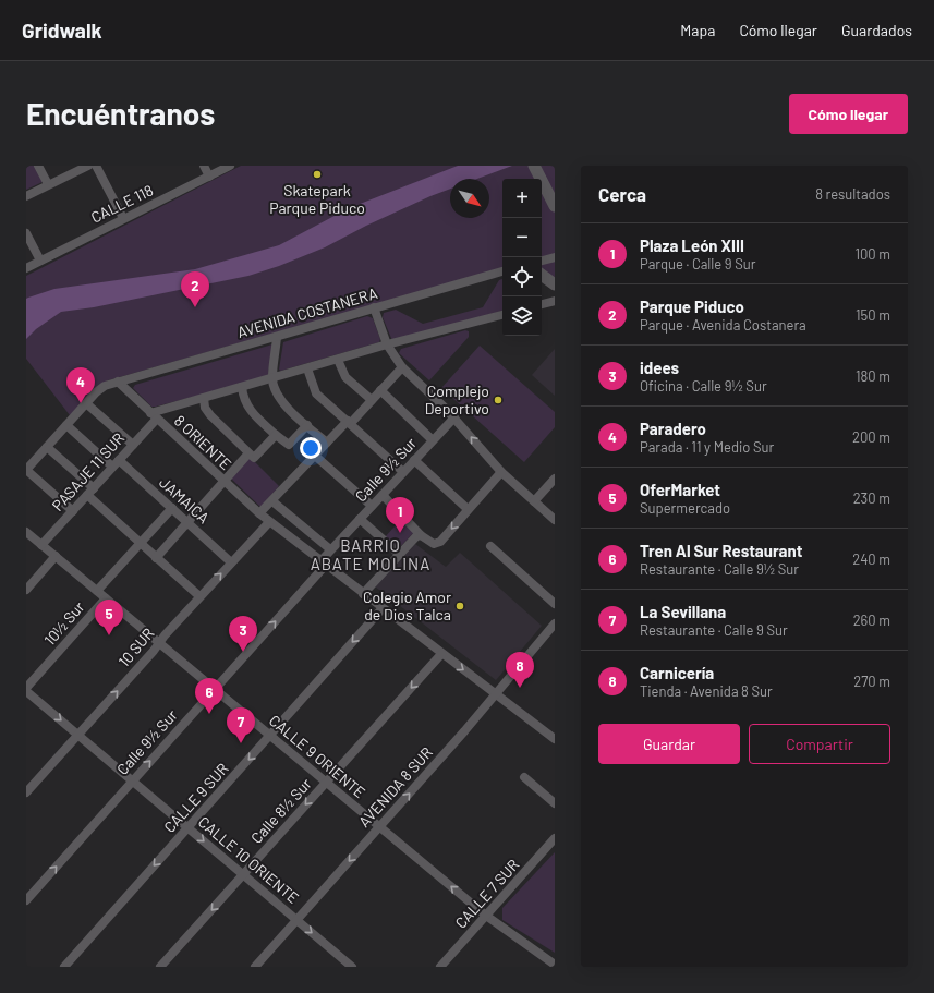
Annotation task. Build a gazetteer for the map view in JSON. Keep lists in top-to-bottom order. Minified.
{"streets":{"street":["CALLE 118","AVENIDA COSTANERA","8 ORIENTE","Calle 9½ Sur","PASAJE 11 SUR","JAMAICA","10½ Sur","10 SUR","CALLE 9 ORIENTE","AVENIDA 8 SUR","CALLE 9 SUR","Calle 8½ Sur","CALLE 10 ORIENTE","CALLE 7 SUR"]},"crossings":[["AVENIDA COSTANERA","8 ORIENTE"],["AVENIDA COSTANERA","JAMAICA"],["8 ORIENTE","Calle 9½ Sur"],["8 ORIENTE","PASAJE 11 SUR"],["8 ORIENTE","10 SUR"],["8 ORIENTE","AVENIDA 8 SUR"],["8 ORIENTE","CALLE 9 SUR"],["8 ORIENTE","Calle 8½ Sur"],["Calle 9½ Sur","CALLE 9 ORIENTE"],["Calle 9½ Sur","CALLE 10 ORIENTE"],["PASAJE 11 SUR","JAMAICA"],["PASAJE 11 SUR","CALLE 9 ORIENTE"],["JAMAICA","10 SUR"],["10½ Sur","CALLE 9 ORIENTE"],["10½ Sur","CALLE 10 ORIENTE"],["10 SUR","CALLE 9 ORIENTE"],["10 SUR","CALLE 10 ORIENTE"],["CALLE 9 ORIENTE","AVENIDA 8 SUR"],["CALLE 9 ORIENTE","CALLE 9 SUR"],["CALLE 9 ORIENTE","Calle 8½ Sur"],["CALLE 9 ORIENTE","CALLE 7 SUR"],["AVENIDA 8 SUR","CALLE 10 ORIENTE"],["CALLE 9 SUR","CALLE 10 ORIENTE"],["Calle 8½ Sur","CALLE 10 ORIENTE"]],"one_way":["Calle 9½ Sur","10 SUR","CALLE 9 SUR","Calle 8½ Sur","CALLE 10 ORIENTE"],"districts":["BARRIO ABATE MOLINA"],"places":["Skatepark Parque Piduco","Complejo Deportivo","Colegio Amor de Dios Talca"],"north":"bottom right","page":{"header":"Gridwalk","nav":["Mapa","Cómo llegar","Guardados"],"buttons":["Cómo llegar",["Guardar","Compartir"]],"title":"Encuéntranos","heading":["Cerca","8 resultados"],"map_buttons":["+","−"],"list":[{"mark":"1","name":"Plaza León XIII","note":"Parque · Calle 9 Sur","value":"100 m"},{"mark":"2","name":"Parque Piduco","note":"Parque · Avenida Costanera","value":"150 m"},{"mark":"3","name":"idees","note":"Oficina · Calle 9½ Sur","value":"180 m"},{"mark":"4","name":"Paradero","note":"Parada · 11 y Medio Sur","value":"200 m"},{"mark":"5","name":"OferMarket","note":"Supermercado","value":"230 m"},{"mark":"6","name":"Tren Al Sur Restaurant","note":"Restaurante · Calle 9½ Sur","value":"240 m"},{"mark":"7","name":"La Sevillana","note":"Restaurante · Calle 9 Sur","value":"260 m"},{"mark":"8","name":"Carnicería","note":"Tienda · Avenida 8 Sur","value":"270 m"}],"pins":["2","4","1","5","3","8","6","7"]}}
